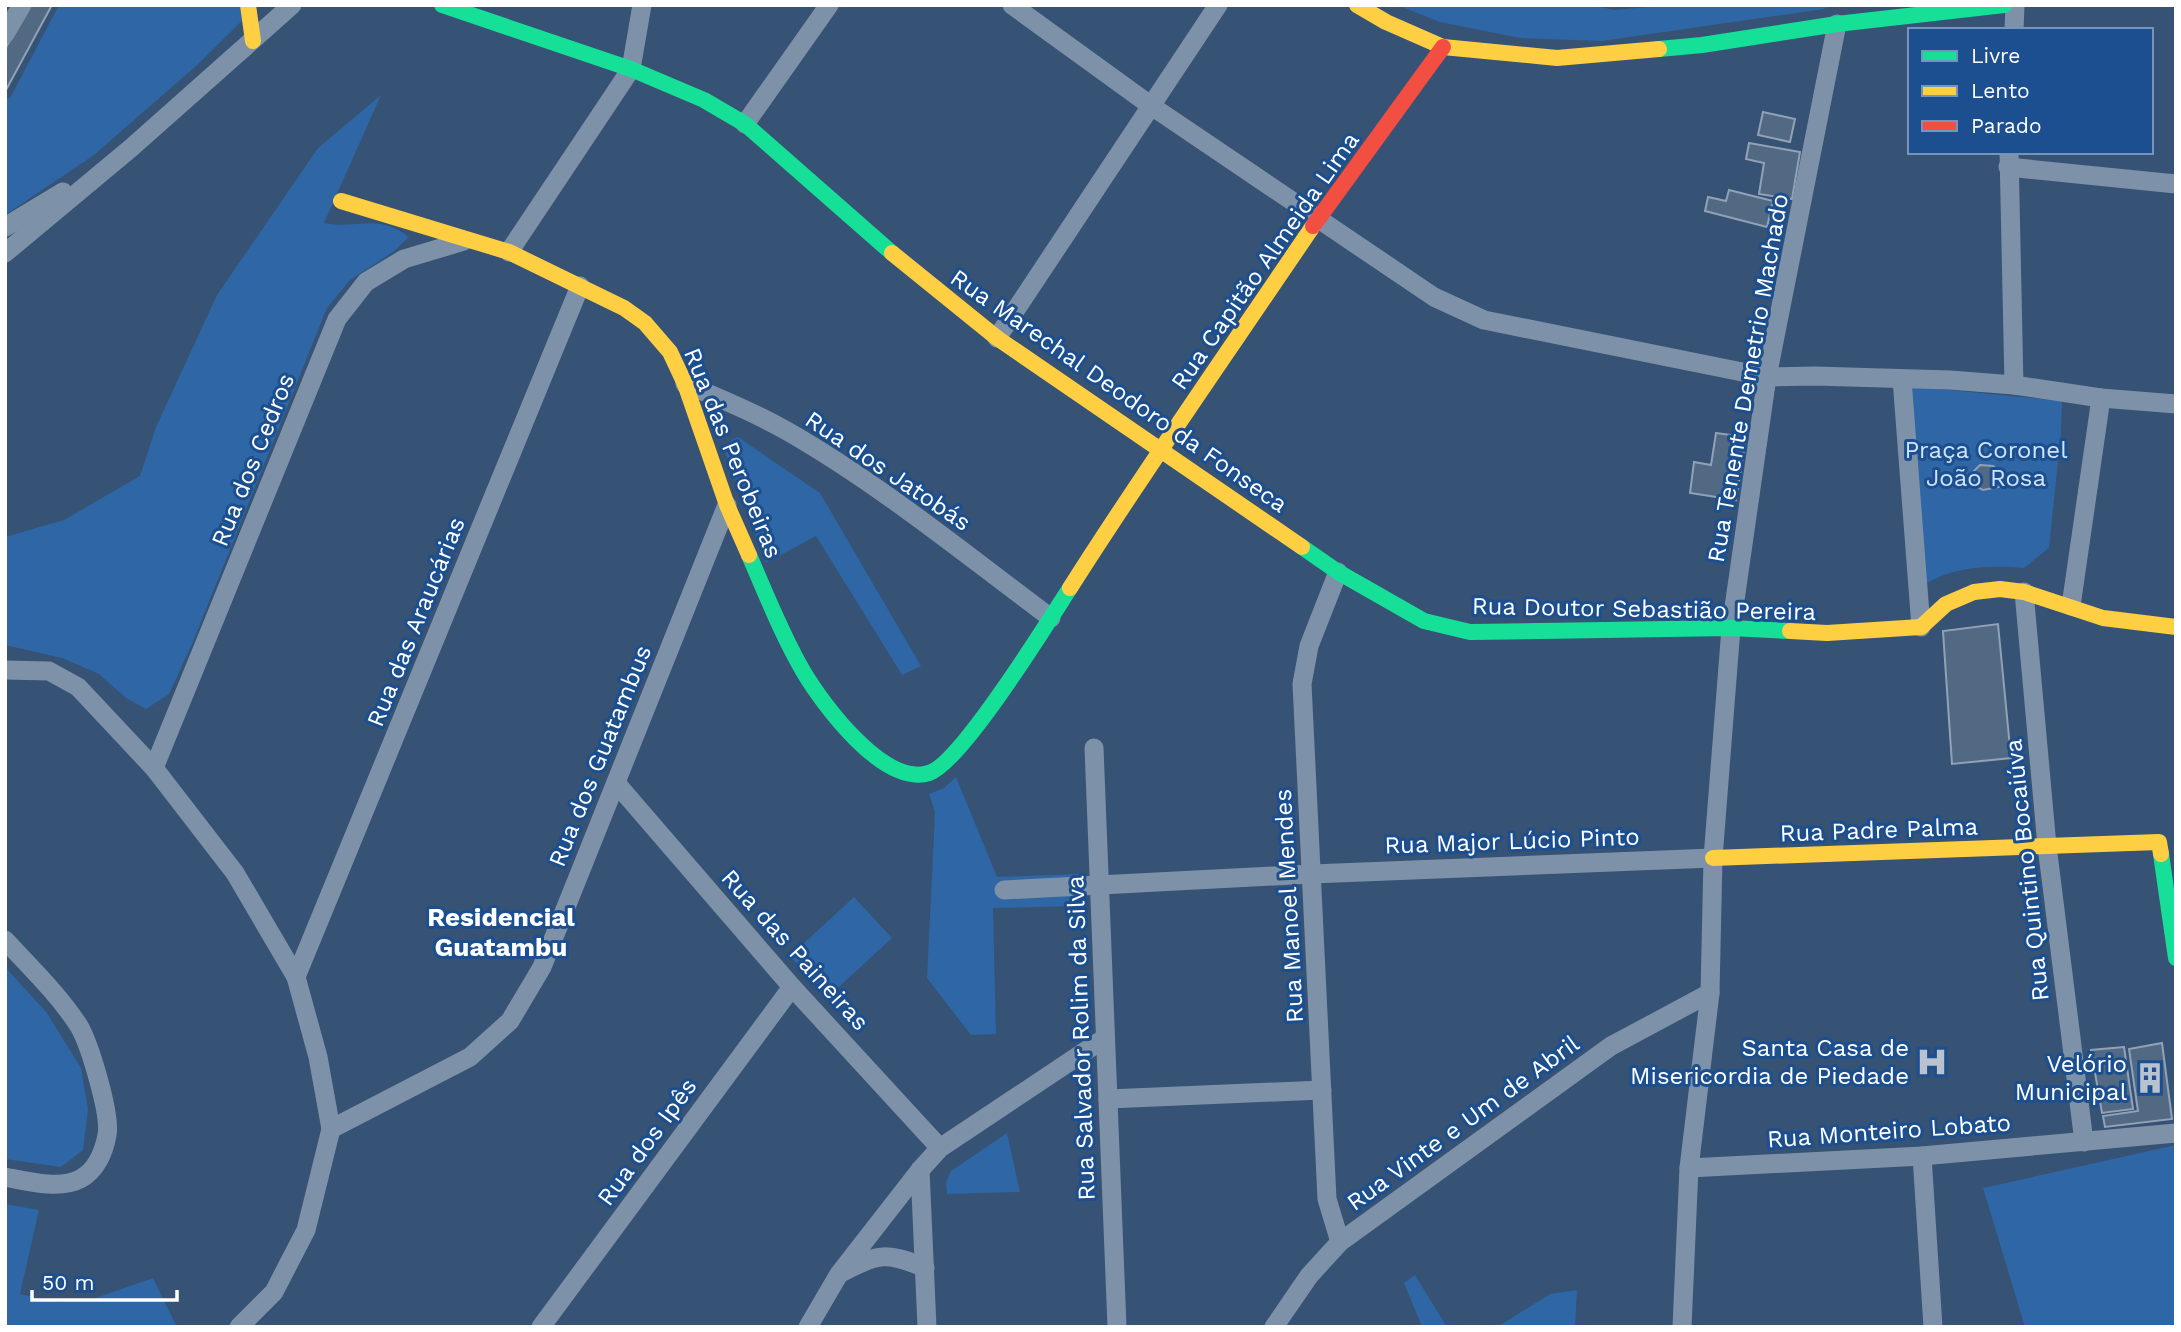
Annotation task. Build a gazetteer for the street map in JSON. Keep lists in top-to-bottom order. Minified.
{"streets":{"street":["Rua Capitão Almeida Lima","Rua Tenente Demetrio Machado","Rua Marechal Deodoro da Fonseca","Rua das Perobeiras","Rua dos Cedros","Rua dos Jatobás","Rua Doutor Sebastião Pereira","Rua das Araucárias","Rua dos Guatambus","Rua Padre Palma","Rua Major Lúcio Pinto","Rua Quintino Bocaiúva","Rua Manoel Mendes","Rua das Paineiras","Rua Salvador Rolim da Silva","Rua Vinte e Um de Abril","Rua Monteiro Lobato","Rua dos Ipês"]},"crossings":[["Rua Capitão Almeida Lima","Rua Marechal Deodoro da Fonseca"],["Rua Capitão Almeida Lima","Rua das Perobeiras"],["Rua Capitão Almeida Lima","Rua dos Jatobás"],["Rua Tenente Demetrio Machado","Rua Doutor Sebastião Pereira"],["Rua Tenente Demetrio Machado","Rua Padre Palma"],["Rua Tenente Demetrio Machado","Rua Major Lúcio Pinto"],["Rua Tenente Demetrio Machado","Rua Vinte e Um de Abril"],["Rua Tenente Demetrio Machado","Rua Monteiro Lobato"],["Rua Marechal Deodoro da Fonseca","Rua Doutor Sebastião Pereira"],["Rua Marechal Deodoro da Fonseca","Rua Manoel Mendes"],["Rua das Perobeiras","Rua dos Cedros"],["Rua das Perobeiras","Rua dos Jatobás"],["Rua das Perobeiras","Rua das Araucárias"],["Rua das Perobeiras","Rua dos Guatambus"],["Rua Doutor Sebastião Pereira","Rua Manoel Mendes"],["Rua dos Guatambus","Rua das Paineiras"],["Rua Padre Palma","Rua Major Lúcio Pinto"],["Rua Padre Palma","Rua Quintino Bocaiúva"],["Rua Major Lúcio Pinto","Rua Manoel Mendes"],["Rua Major Lúcio Pinto","Rua Salvador Rolim da Silva"],["Rua Quintino Bocaiúva","Rua Monteiro Lobato"],["Rua Manoel Mendes","Rua Vinte e Um de Abril"],["Rua das Paineiras","Rua dos Ipês"]],"districts":["Residencial Guatambu"],"parks":["Praça Coronel João Rosa"],"places":{"hospital":["Santa Casa de Misericordia de Piedade"],"building":["Velório Municipal"]},"legend":["Livre","Lento","Parado"],"scale_bar":"50 m"}
